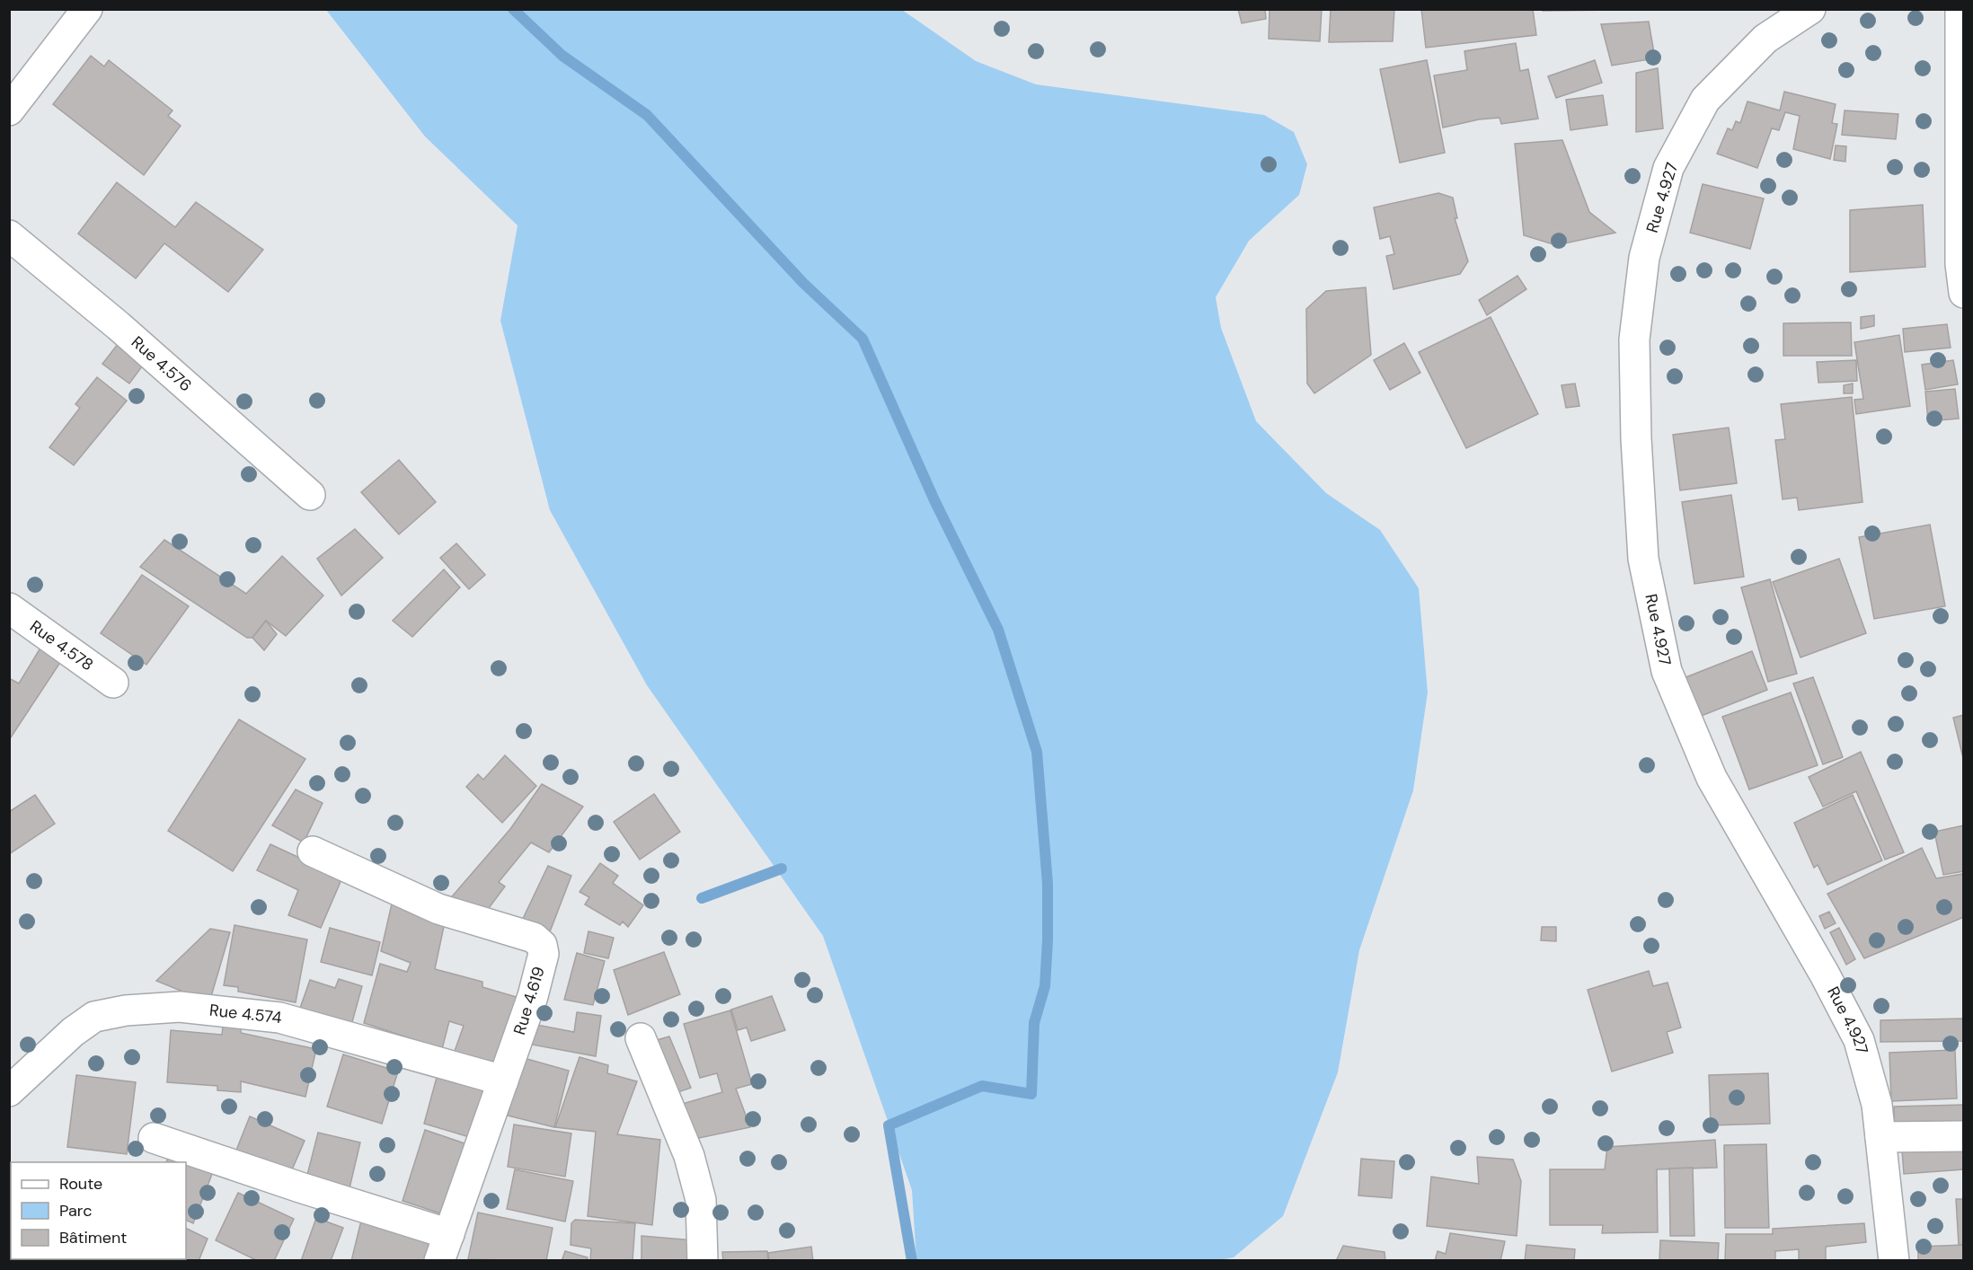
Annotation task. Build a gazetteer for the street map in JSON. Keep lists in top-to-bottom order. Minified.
{"streets":{"street":["Rue 4.927","Rue 4.576","Rue 4.578","Rue 4.619","Rue 4.574"]},"crossings":[["Rue 4.619","Rue 4.574"]],"legend":["Route","Parc","Bâtiment"]}
